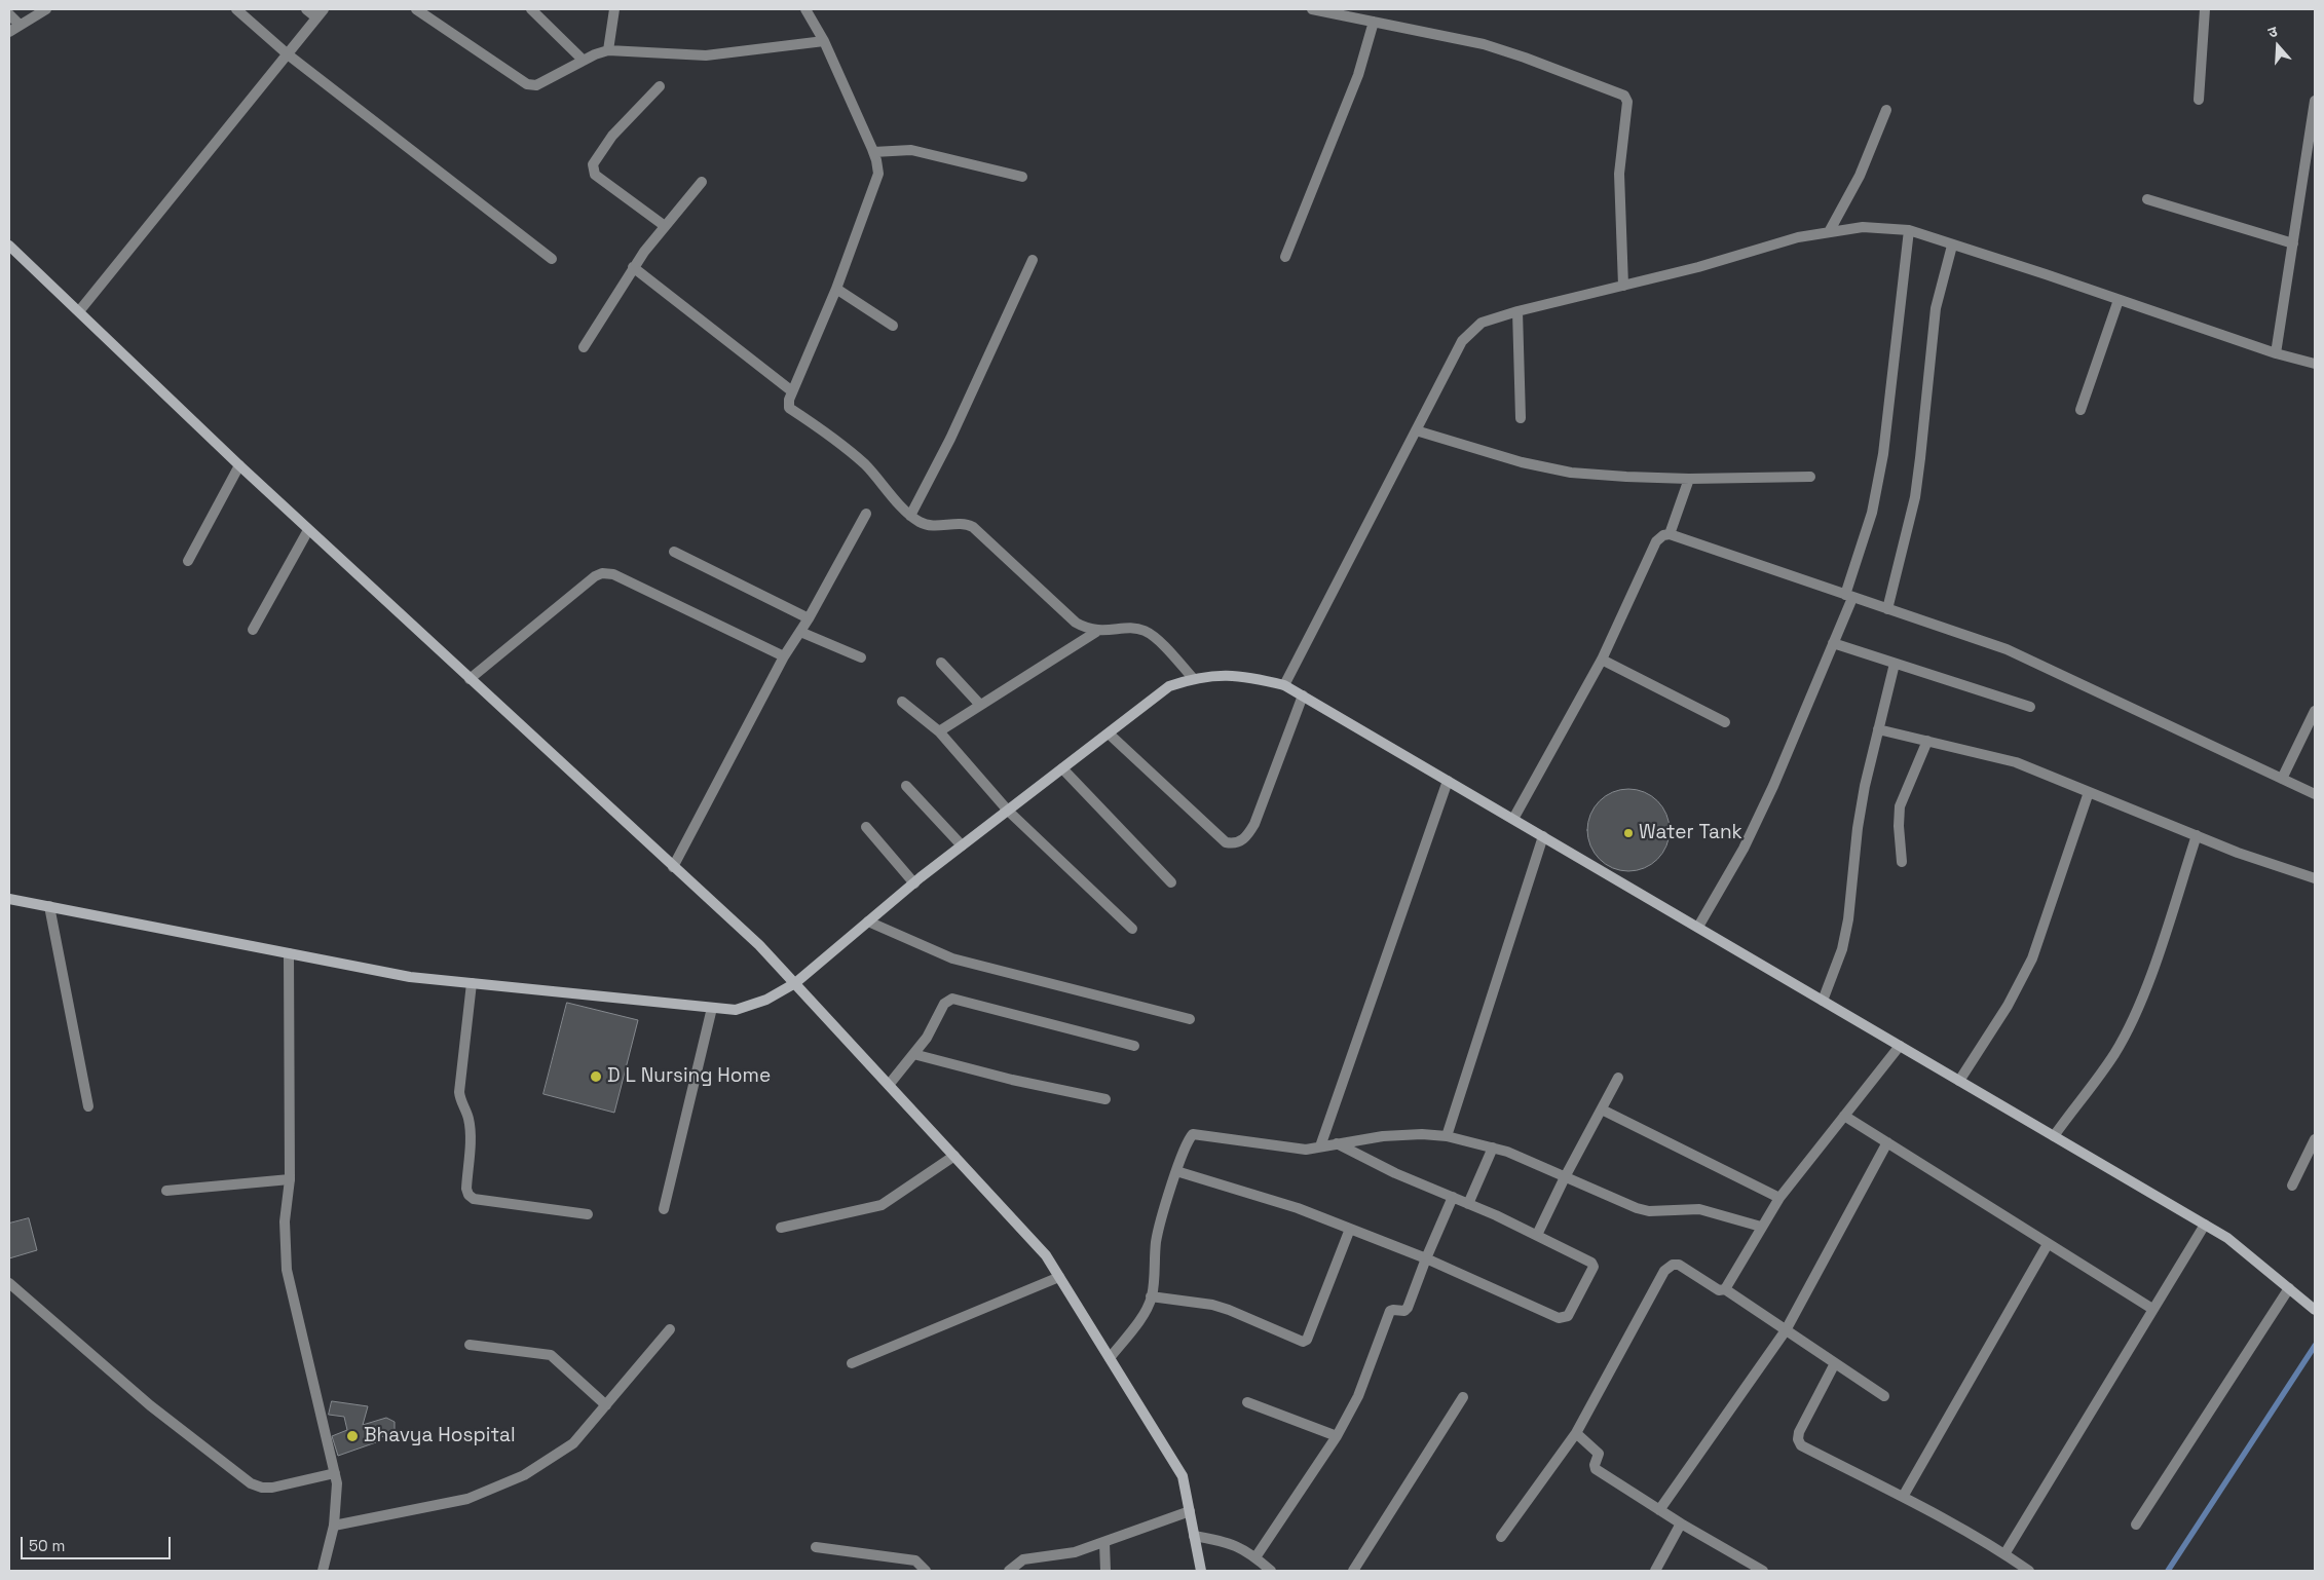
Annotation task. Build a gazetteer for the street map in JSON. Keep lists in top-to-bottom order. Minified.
{"places":["Water Tank","D L Nursing Home","Bhavya Hospital"],"scale_bar":"50 m","north":"top"}
